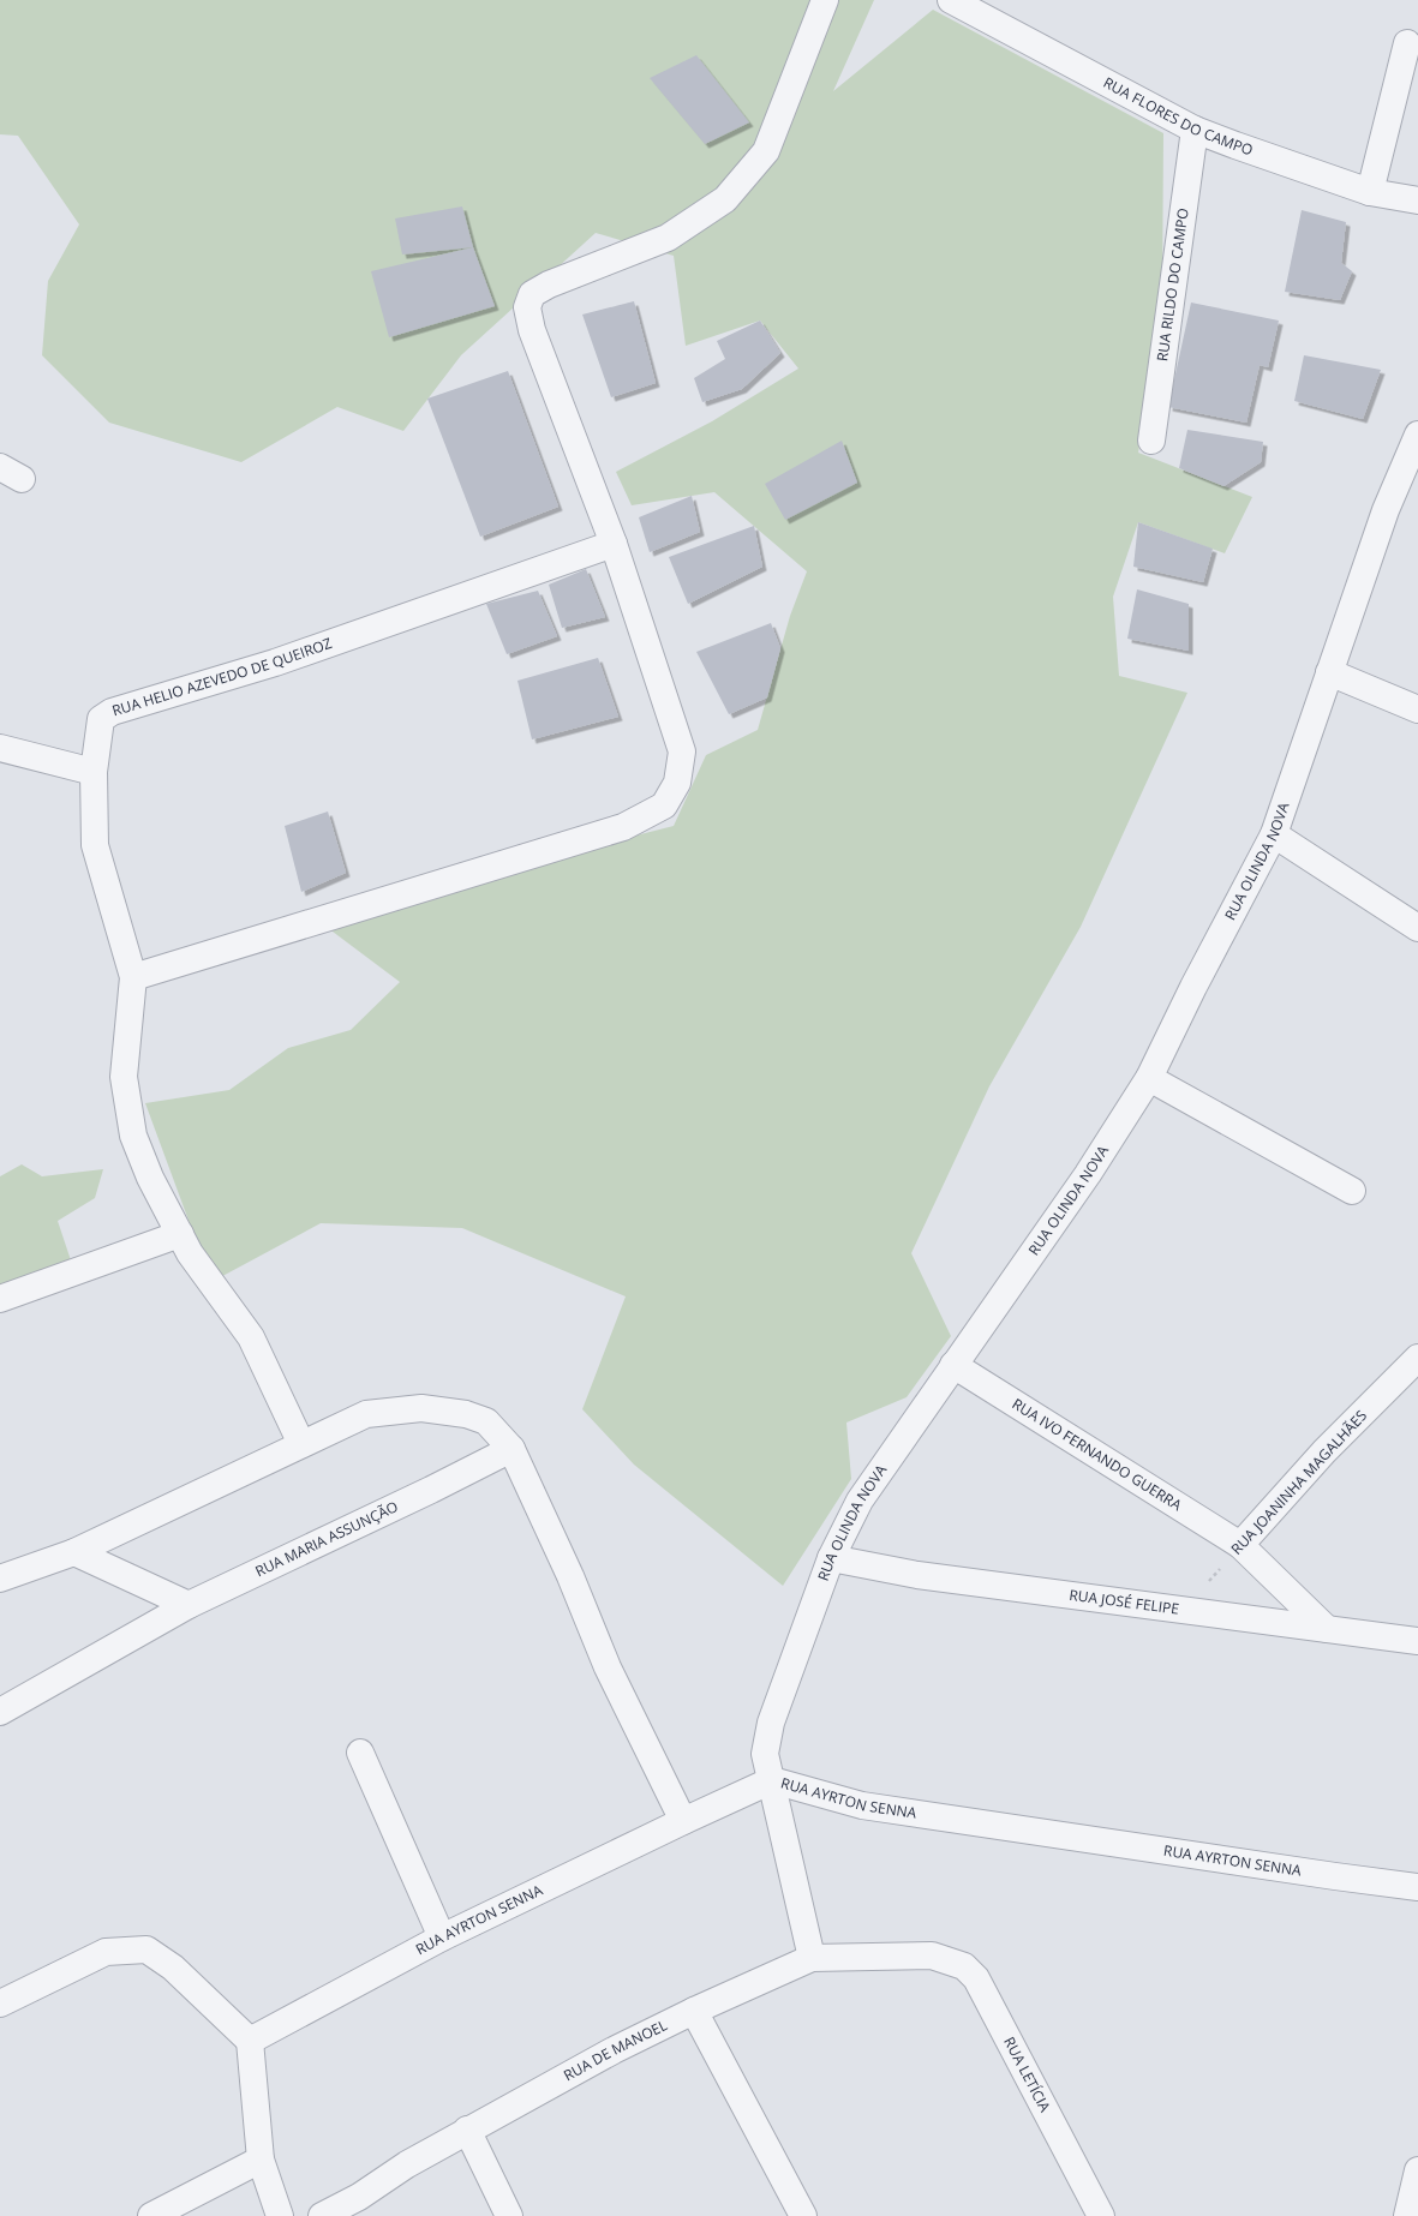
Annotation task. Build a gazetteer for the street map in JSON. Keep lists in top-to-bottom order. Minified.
{"streets":{"street":["RUA FLORES DO CAMPO","RUA RILDO DO CAMPO","RUA HELIO AZEVEDO DE QUEIROZ","RUA OLINDA NOVA","RUA IVO FERNANDO GUERRA","RUA JOANINHA MAGALHÃES","RUA MARIA ASSUNÇÃO","RUA JOSÉ FELIPE","RUA AYRTON SENNA","RUA DE MANOEL","RUA LETÍCIA"]},"crossings":[["RUA FLORES DO CAMPO","RUA RILDO DO CAMPO"],["RUA OLINDA NOVA","RUA IVO FERNANDO GUERRA"],["RUA OLINDA NOVA","RUA JOSÉ FELIPE"],["RUA OLINDA NOVA","RUA AYRTON SENNA"],["RUA OLINDA NOVA","RUA DE MANOEL"],["RUA IVO FERNANDO GUERRA","RUA JOANINHA MAGALHÃES"],["RUA IVO FERNANDO GUERRA","RUA JOSÉ FELIPE"],["RUA JOANINHA MAGALHÃES","RUA JOSÉ FELIPE"],["RUA DE MANOEL","RUA LETÍCIA"]]}
